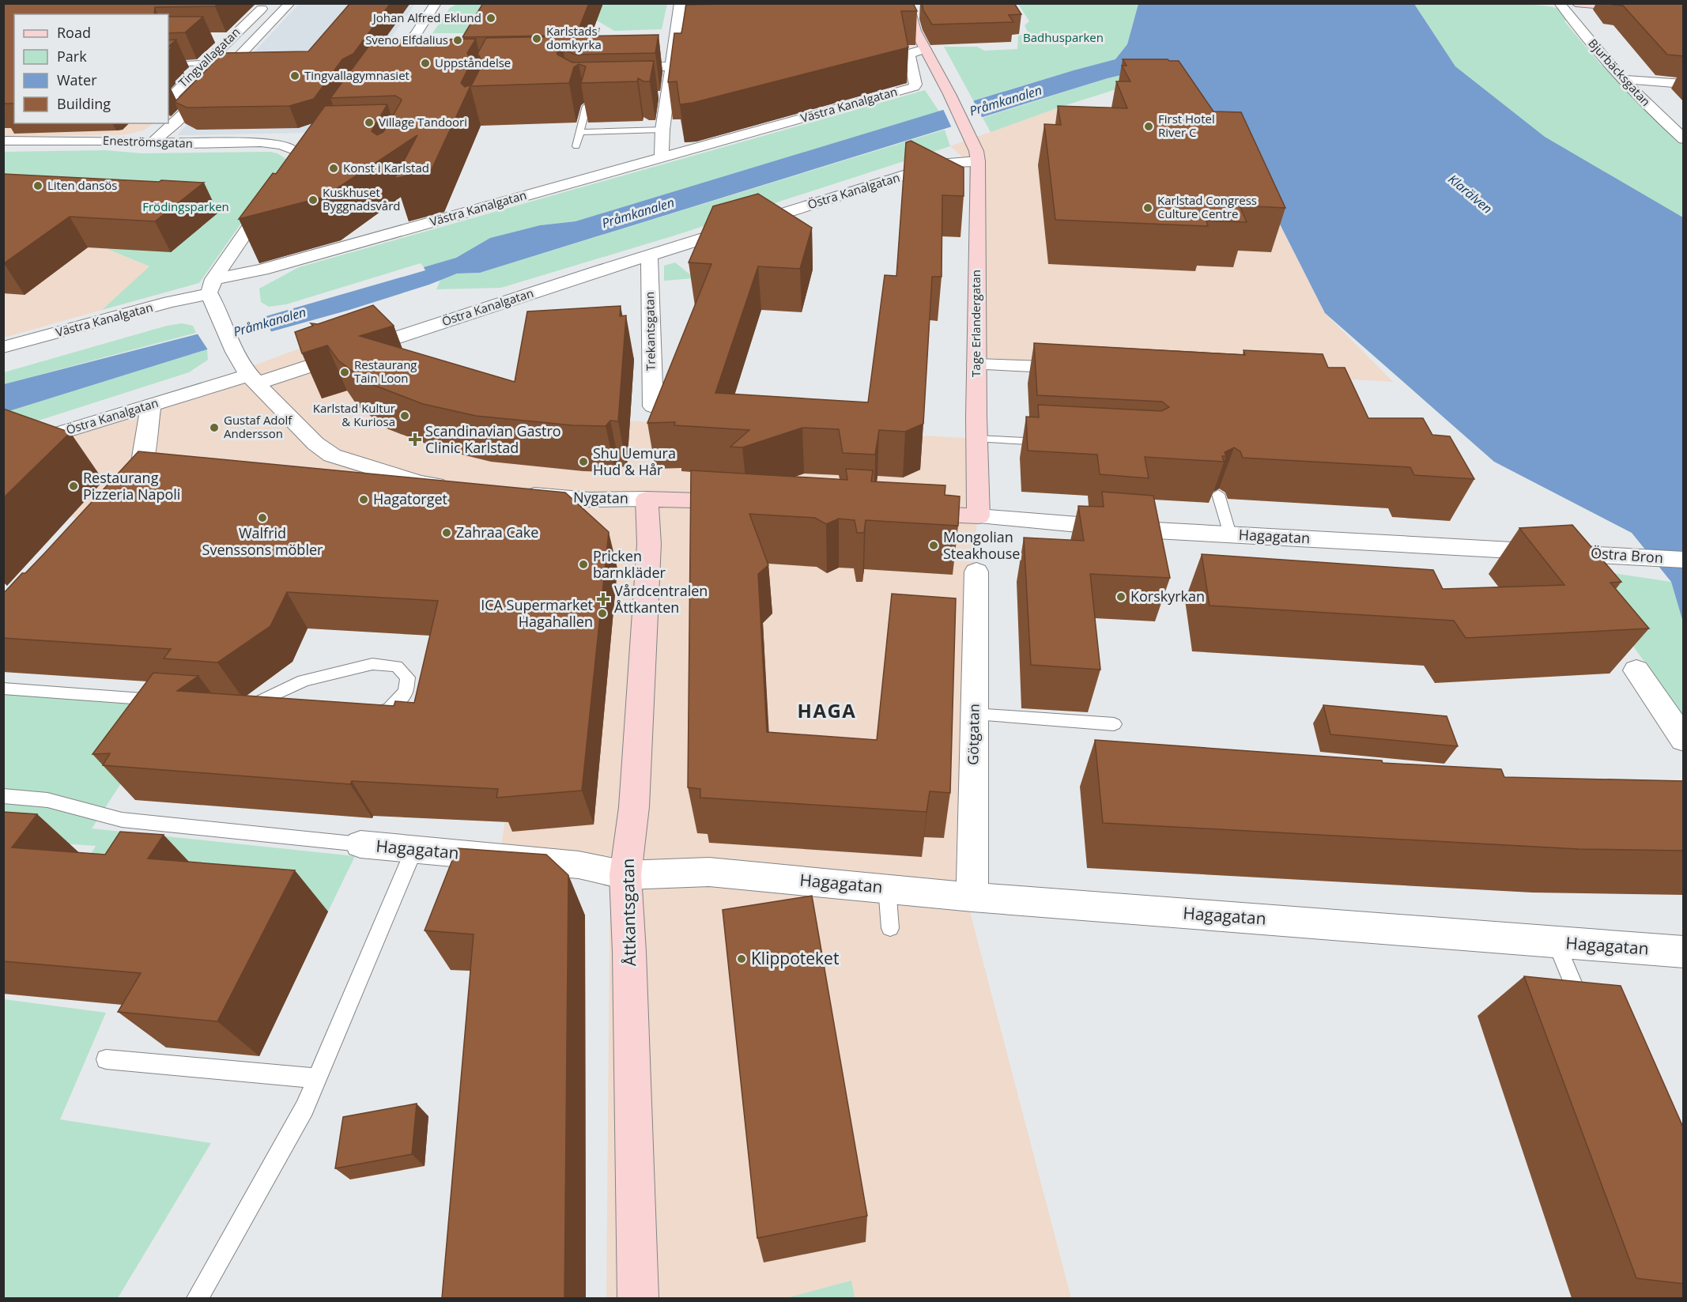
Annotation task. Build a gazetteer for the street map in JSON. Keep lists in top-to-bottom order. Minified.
{"streets":{"street":["Tingvallagatan","Bjurbäcksgatan","Västra Kanalgatan","Eneströmsgatan","Östra Kanalgatan","Tage Erlandergatan","Trekantsgatan","Nygatan","Hagagatan","Östra Bron","Götgatan","Åttkantsgatan"]},"crossings":[["Tingvallagatan","Eneströmsgatan"],["Västra Kanalgatan","Tage Erlandergatan"],["Östra Kanalgatan","Tage Erlandergatan"],["Östra Kanalgatan","Trekantsgatan"],["Tage Erlandergatan","Hagagatan"],["Nygatan","Åttkantsgatan"],["Hagagatan","Östra Bron"],["Hagagatan","Götgatan"],["Hagagatan","Åttkantsgatan"]],"districts":["HAGA"],"water":["Pråmkanalen","Klarälven"],"parks":["Badhusparken","Frödingsparken"],"places":{"other":["Johan Alfred Eklund","Karlstads domkyrka","Sveno Elfdalius","Uppståndelse","Tingvallagymnasiet","Village Tandoori","First Hotel River C","Konst i Karlstad","Liten dansös","Kuskhuset Byggnadsvård","Karlstad Congress Culture Centre","Restaurang Tain Loon","Karlstad Kultur & Kuriosa","Gustaf Adolf Andersson","Shu Uemura Hud & Hår","Restaurang Pizzeria Napoli","Hagatorget","Walfrid Svenssons möbler","Zahraa Cake","Mongolian Steakhouse","Pricken barnkläder","Korskyrkan","ICA Supermarket Hagahallen","Klippoteket"],"health":["Scandinavian Gastro Clinic Karlstad","Vårdcentralen Åttkanten"]},"legend":["Road","Park","Water","Building"]}
